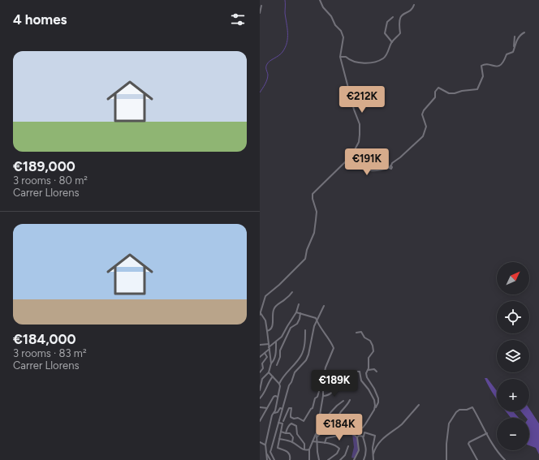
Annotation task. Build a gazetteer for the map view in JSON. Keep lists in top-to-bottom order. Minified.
{"north":"top right","page":{"heading":"4 homes","list":[{"name":"€189,000","note":"3 rooms · 80 m² · Carrer Llorens"},{"name":"€184,000","note":"3 rooms · 83 m² · Carrer Llorens"}],"price":["€212K","€191K","€189K","€184K"],"map_buttons":["+","−"]}}
